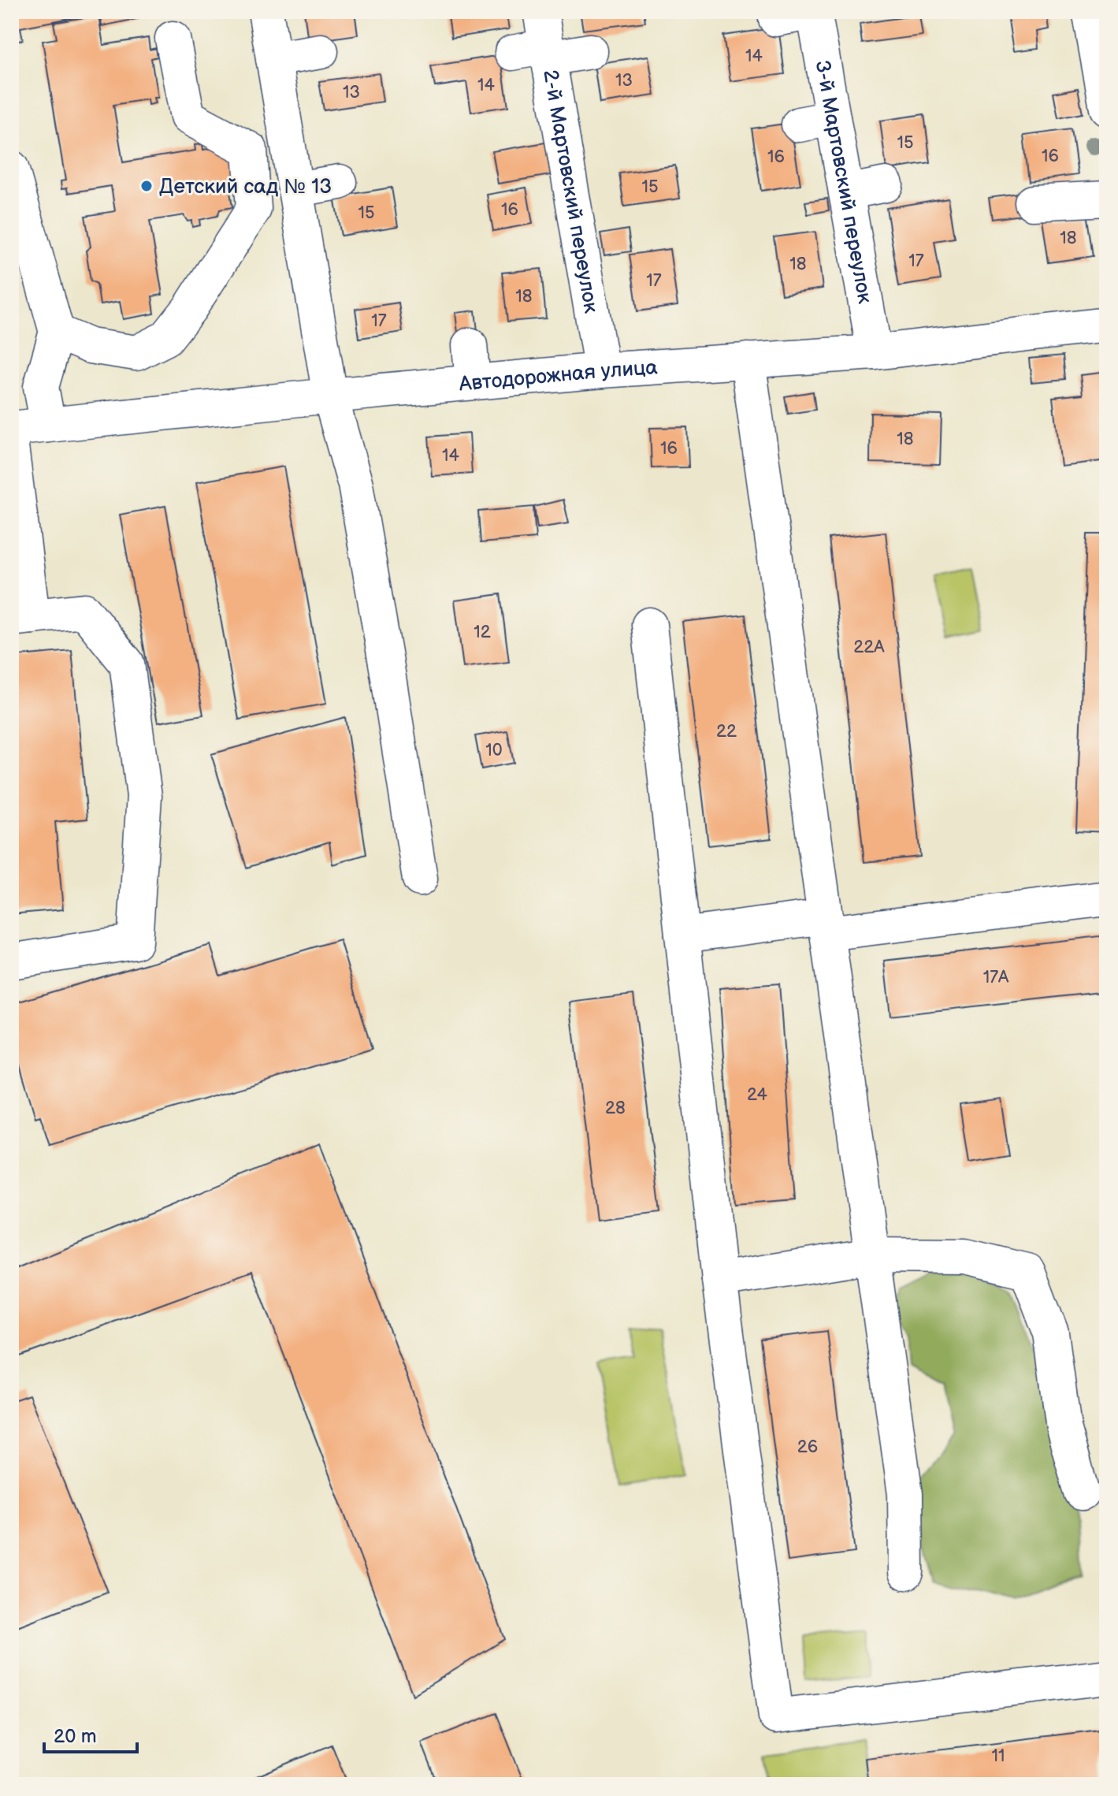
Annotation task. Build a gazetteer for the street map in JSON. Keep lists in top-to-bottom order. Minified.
{"streets":{"street":["3-й Мартовский переулок","2-й Мартовский переулок","Автодорожная улица"]},"crossings":[["3-й Мартовский переулок","Автодорожная улица"],["2-й Мартовский переулок","Автодорожная улица"]],"places":["Детский сад № 13"],"house_numbers":["14","13","14","13","15","16","16","15","16","15","18","17","18","17","18","17","18","16","14","12","22А","22","10","17А","24","28","26","11"],"scale_bar":"20 m"}
